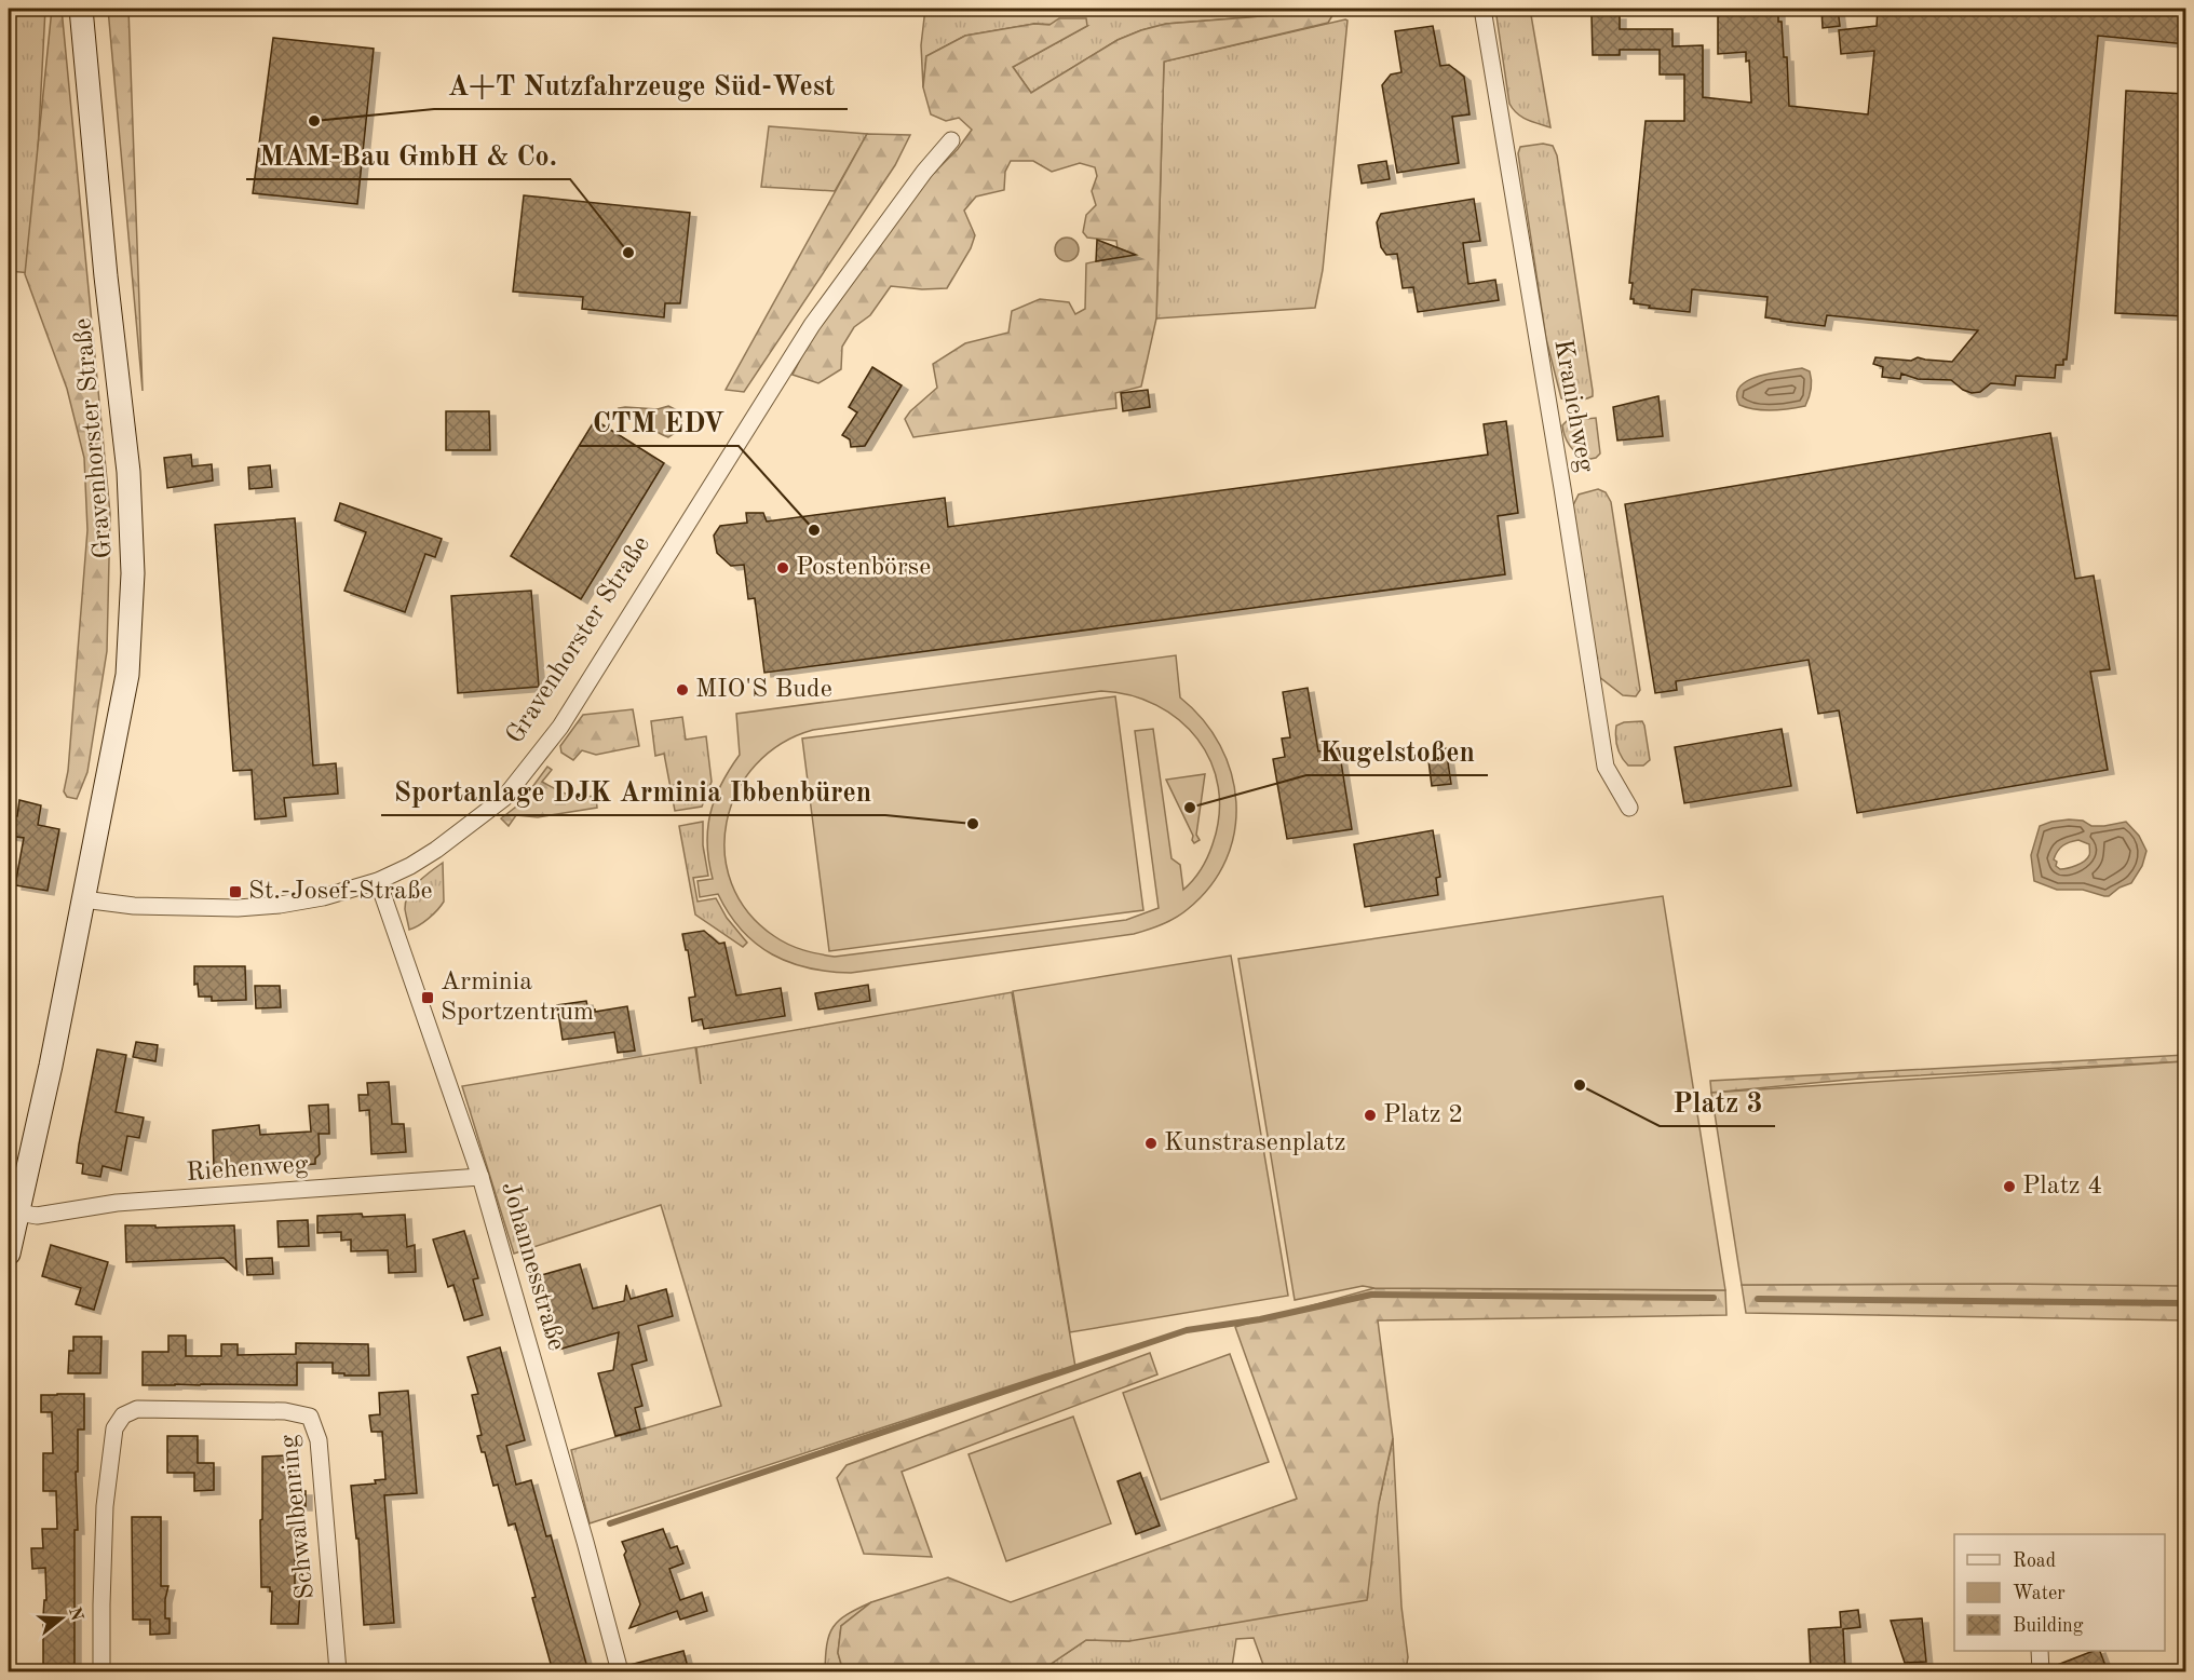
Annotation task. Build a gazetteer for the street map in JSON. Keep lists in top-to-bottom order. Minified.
{"streets":{"main road":["Gravenhorster Straße"],"street":["Kranichweg","Riehenweg","Johannesstraße","Schwalbenring"]},"crossings":[["Gravenhorster Straße","Riehenweg"],["Gravenhorster Straße","Johannesstraße"],["Riehenweg","Johannesstraße"]],"places":{"other":["A+T Nutzfahrzeuge Süd-West","MAM-Bau GmbH & Co.","CTM EDV","Postenbörse","MIO'S Bude","Kugelstoßen","Sportanlage DJK Arminia Ibbenbüren","Platz 3","Platz 2","Kunstrasenplatz","Platz 4"],"transit":["St.-Josef-Straße","Arminia Sportzentrum"]},"legend":["Road","Water","Building"],"north":"right"}
